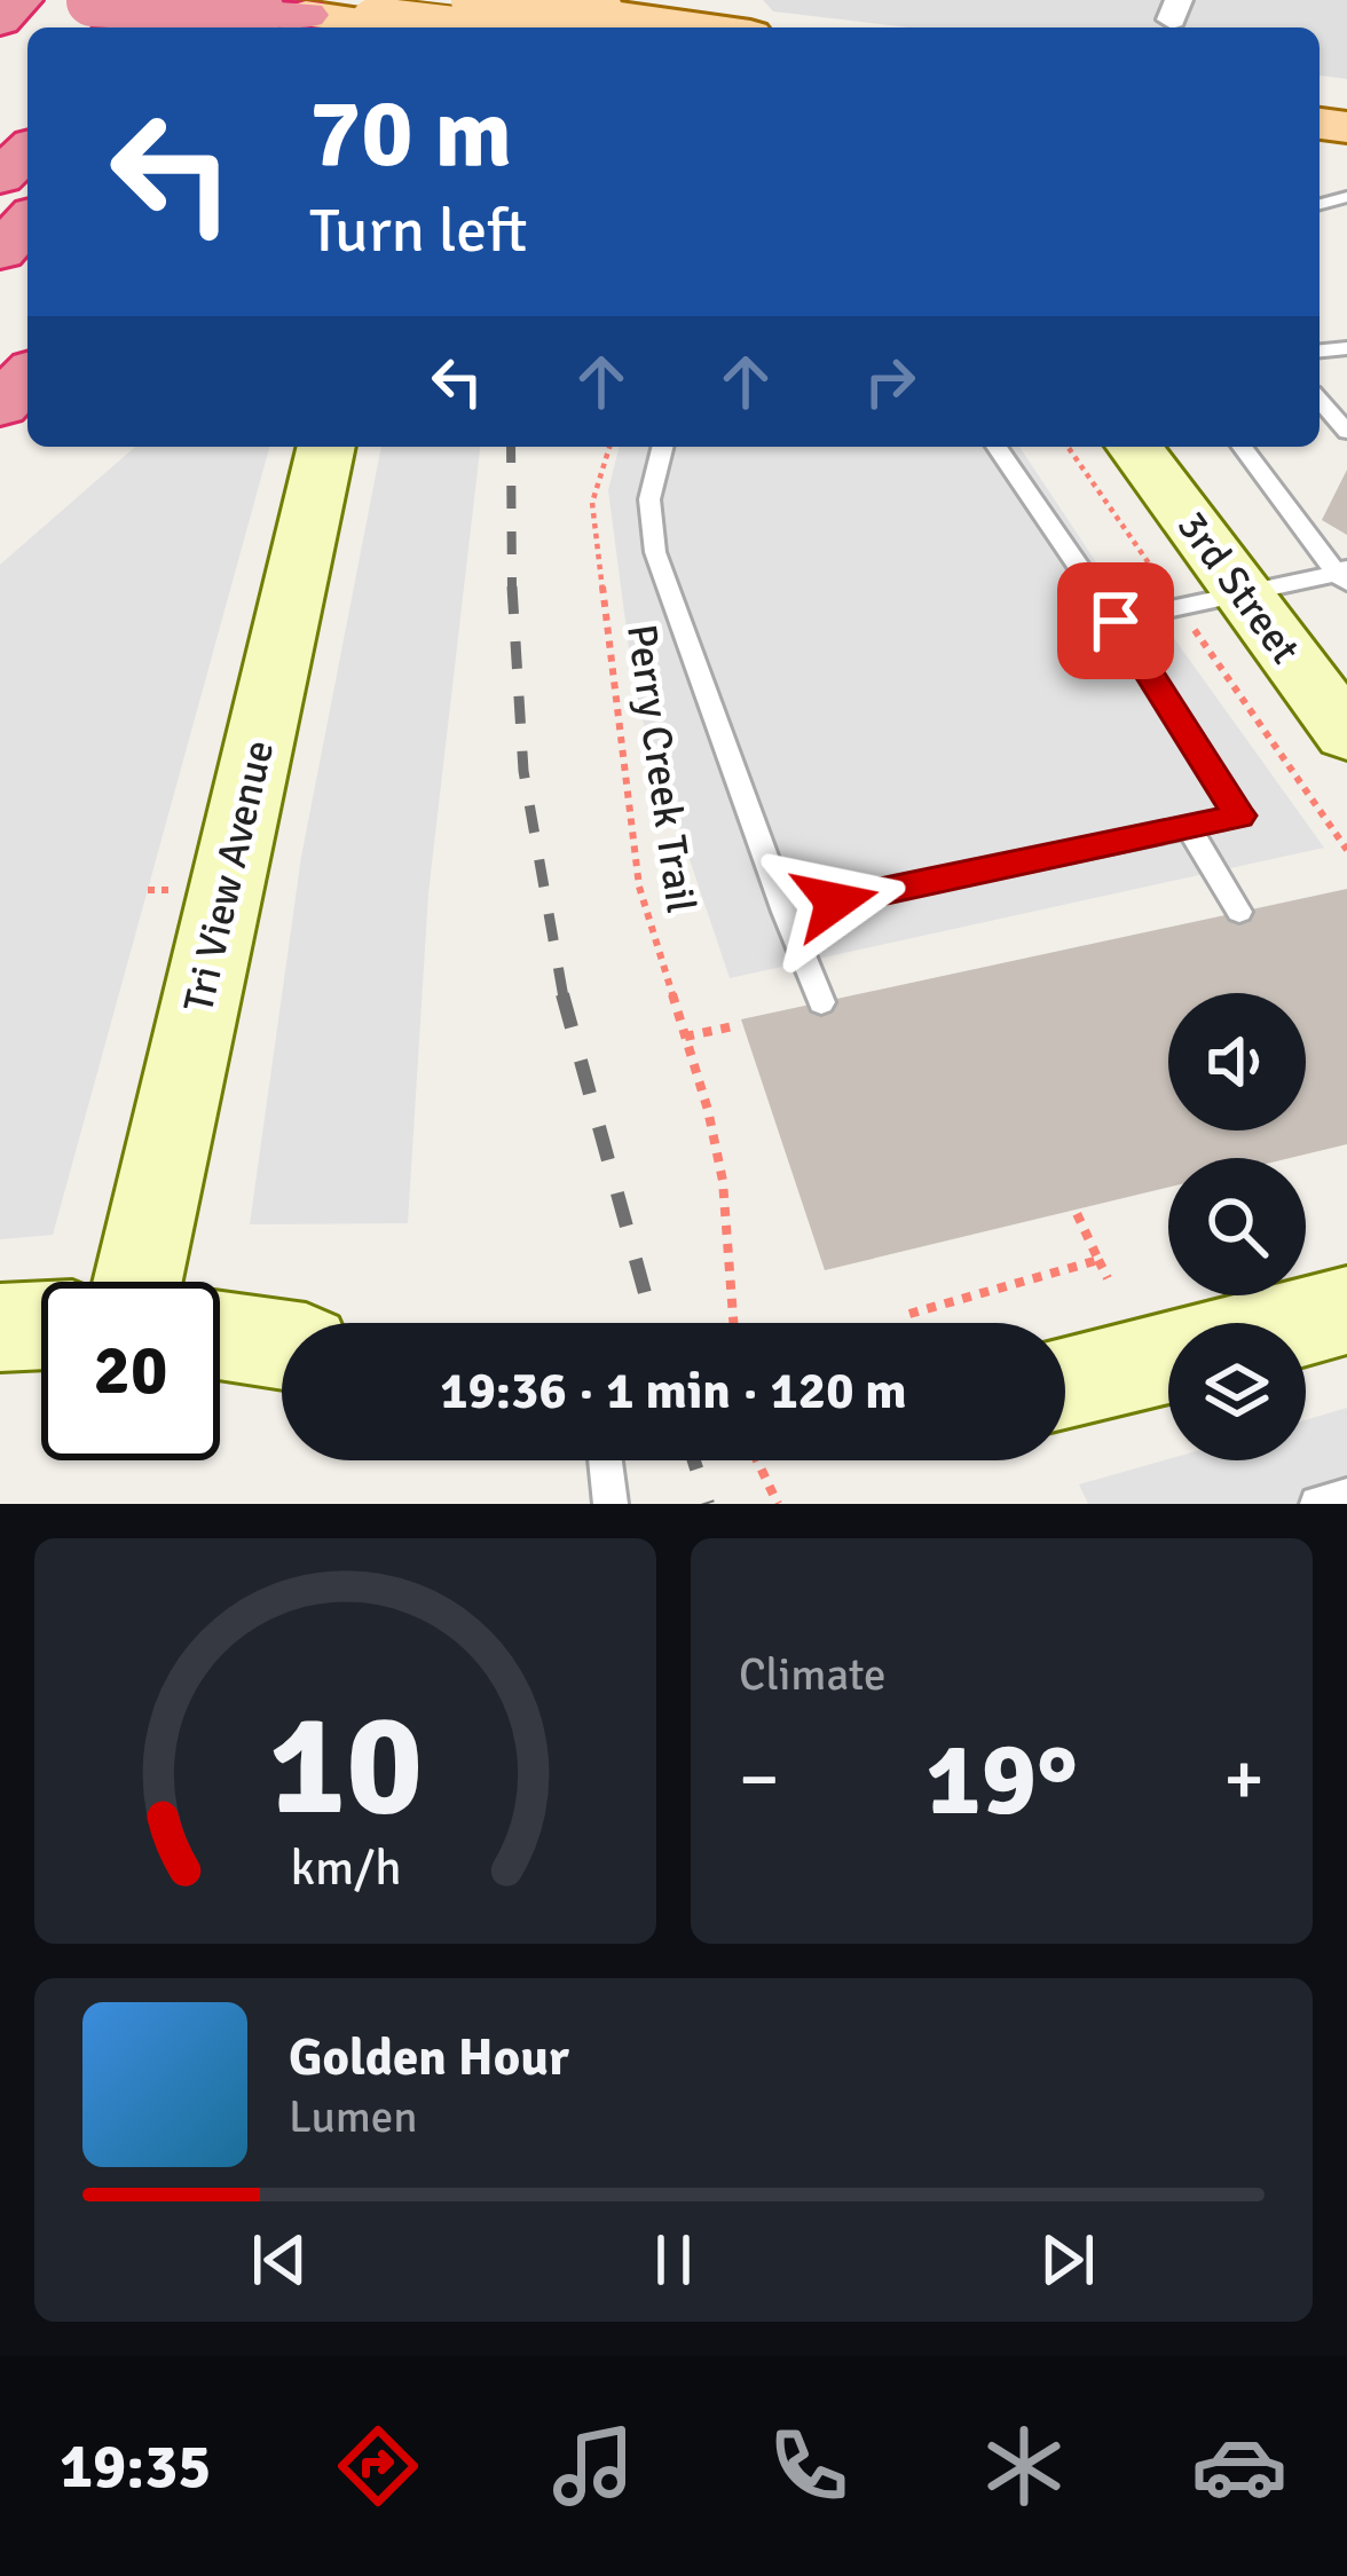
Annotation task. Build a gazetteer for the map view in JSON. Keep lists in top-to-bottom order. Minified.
{"streets":{"street":["3rd Street","Tri View Avenue"],"path":["Perry Creek Trail"]},"page":{"turn":["70 m","Turn left"],"limit":"20","trip":"19:36 · 1 min · 120 m","tile":"Climate","heat":["−","19°","+"],"song":["Golden Hour","Lumen"],"tabs":"19:35","gauge":["10","km/h"]}}
